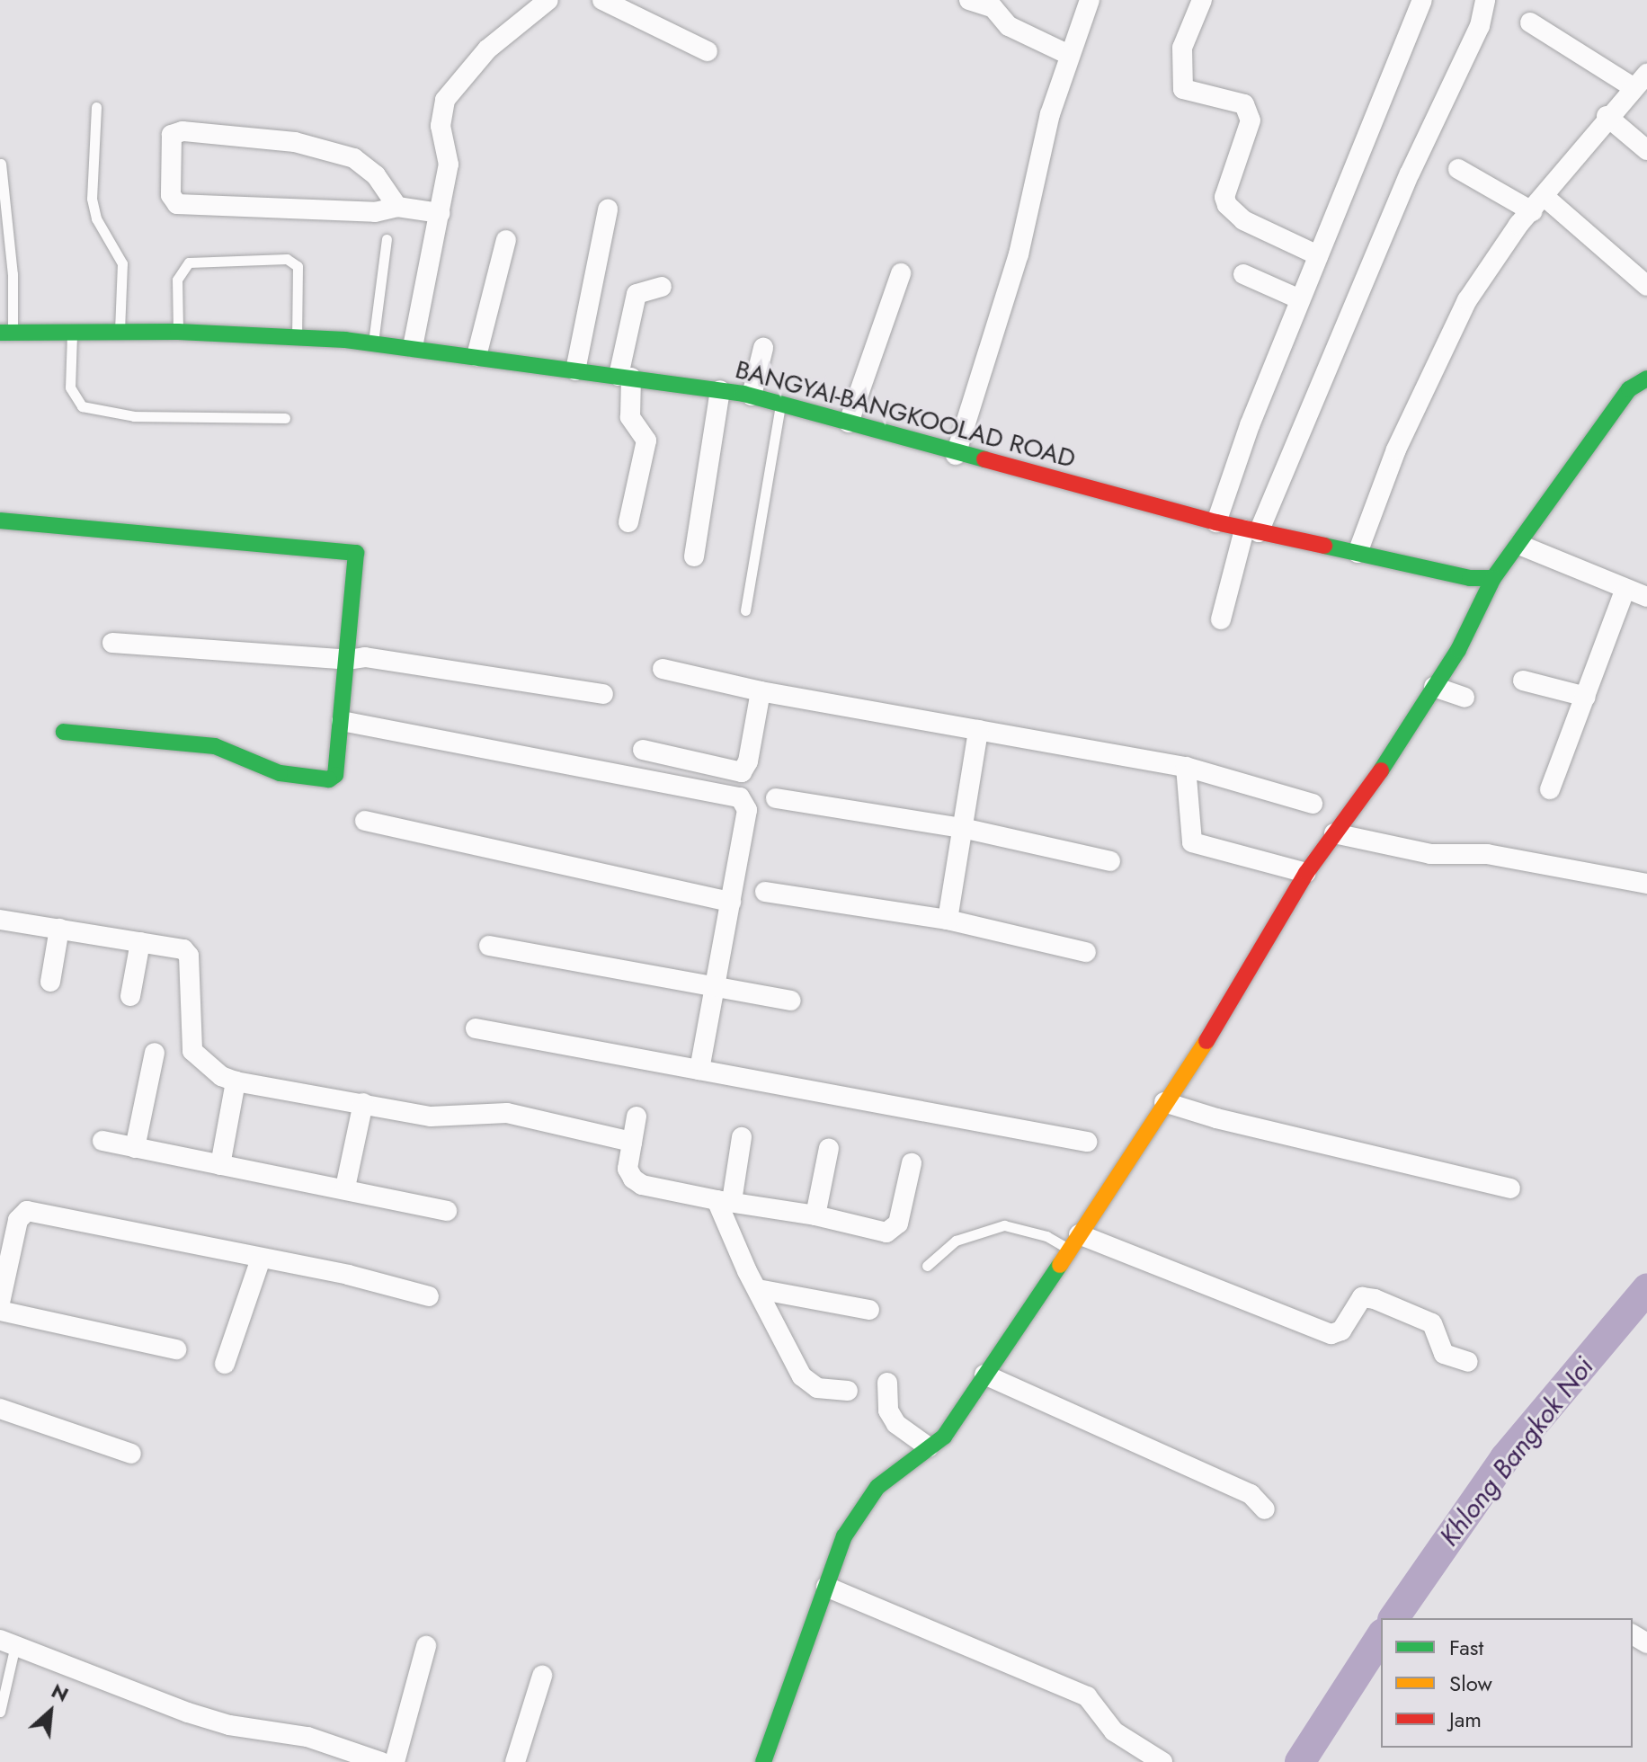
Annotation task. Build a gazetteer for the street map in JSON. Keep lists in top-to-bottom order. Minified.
{"streets":{"street":["BANGYAI-BANGKOOLAD ROAD"]},"water":["Khlong Bangkok Noi"],"legend":["Fast","Slow","Jam"],"north":"top right"}
